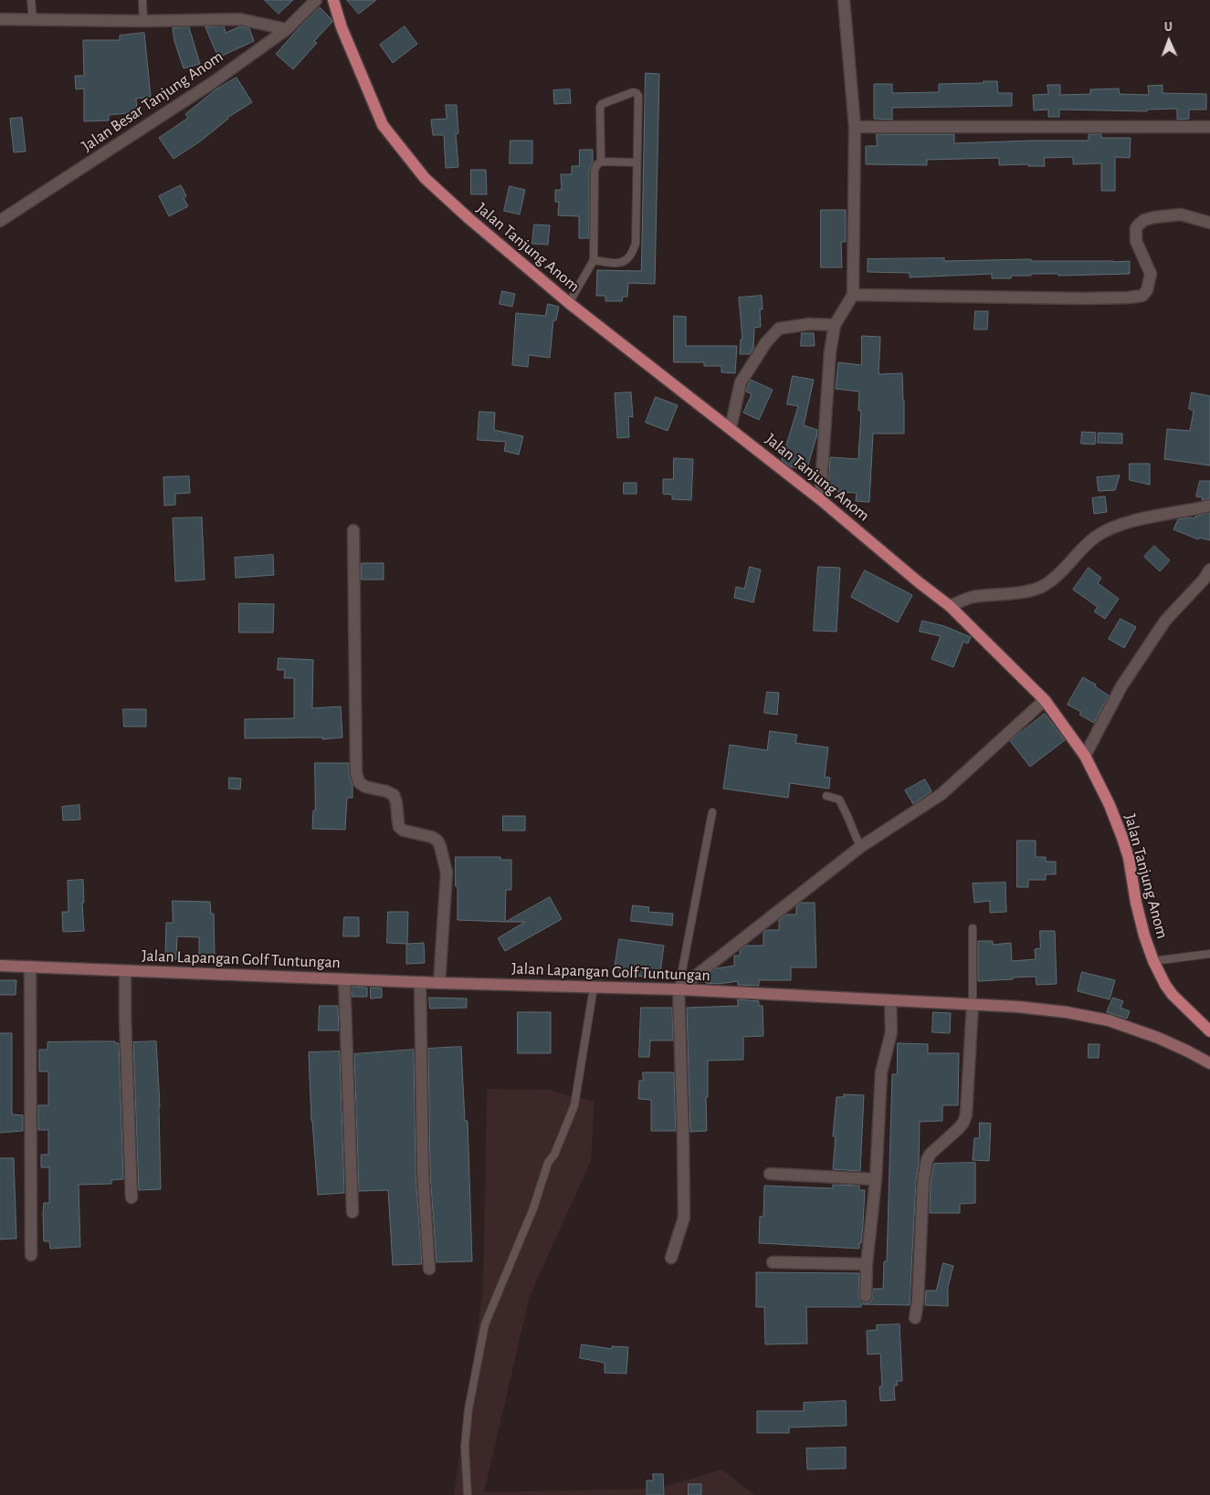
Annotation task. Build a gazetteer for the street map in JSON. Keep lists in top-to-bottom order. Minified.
{"streets":{"main road":["Jalan Tanjung Anom"],"street":["Jalan Besar Tanjung Anom","Jalan Lapangan Golf Tuntungan"]},"north":"top"}
